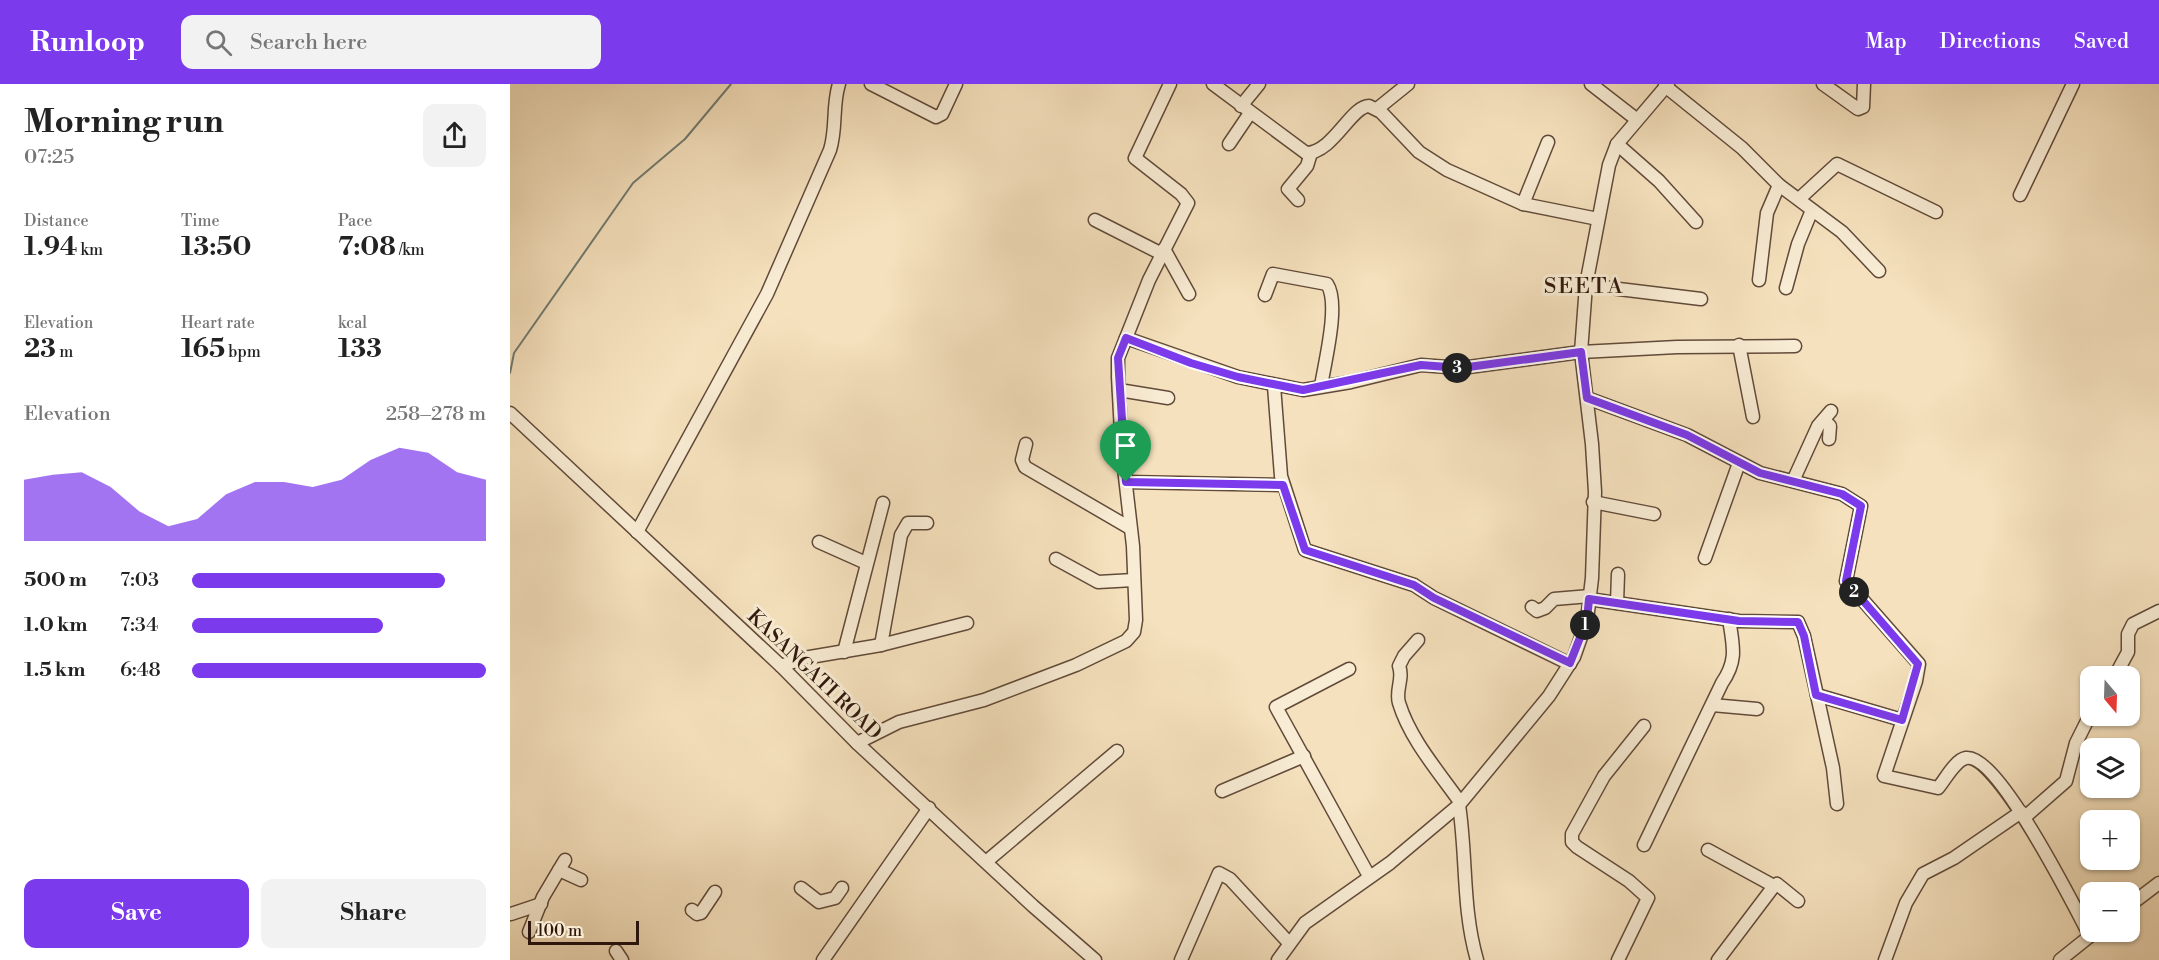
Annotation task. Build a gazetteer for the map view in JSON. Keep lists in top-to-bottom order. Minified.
{"streets":{"street":["KASANGATI ROAD"]},"districts":["SEETA"],"scale_bar":"100 m","north":"bottom","page":{"header":"Runloop","search":"Search here","nav":["Map","Directions","Saved"],"heading":["Morning run","07:25"],"stats":[["Distance","1.94 km"],["Time","13:50"],["Pace","7:08 /km"],["Elevation","23 m"],["Heart rate","165 bpm"],["kcal","133"]],"pins":["3","2","1"],"chart":["Elevation","258–278 m"],"list":[{"name":"500 m","note":"7:03"},{"name":"1.0 km","note":"7:34"},{"name":"1.5 km","note":"6:48"}],"map_buttons":["+","−"],"buttons":["Save","Share"],"scale":"100 m"}}
